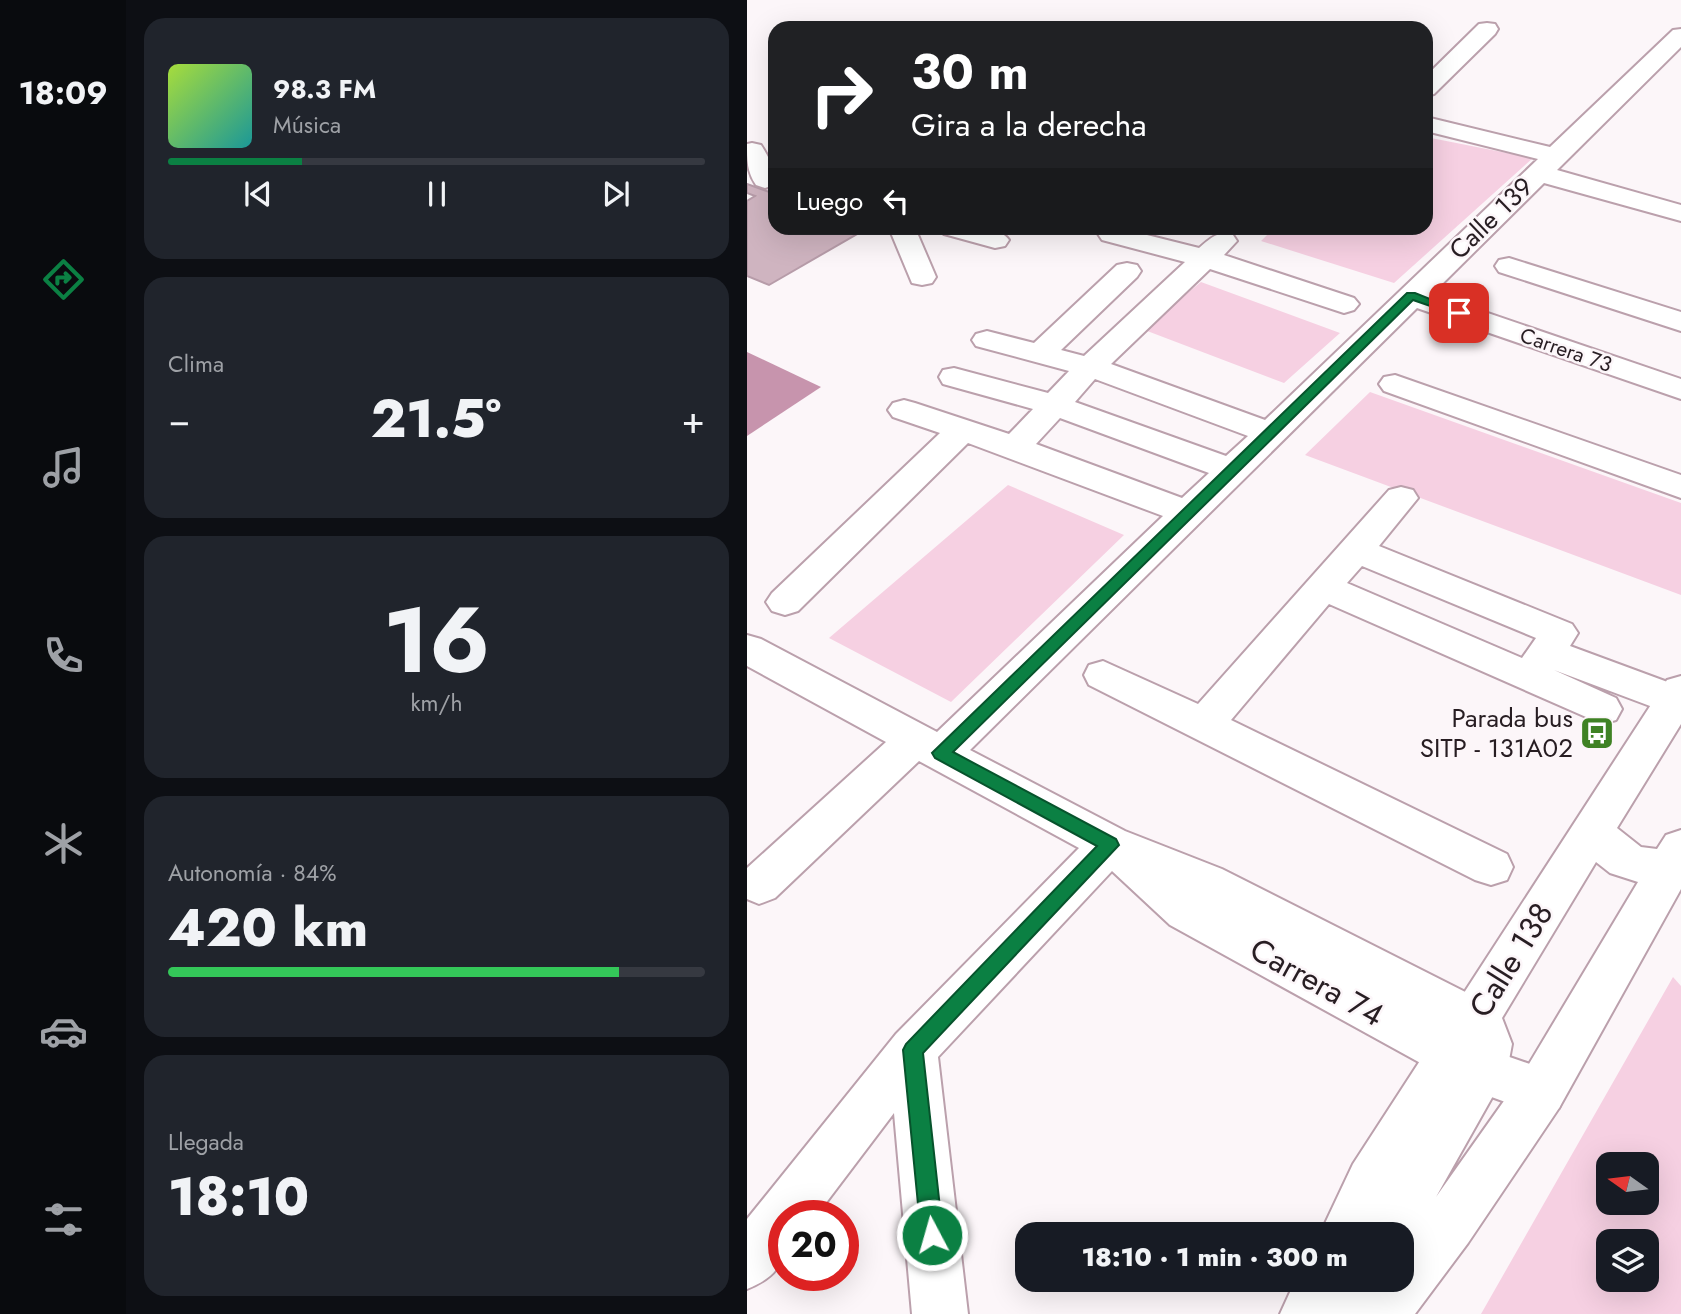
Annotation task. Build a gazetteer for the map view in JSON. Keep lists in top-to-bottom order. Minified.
{"streets":{"street":["Calle 139","Carrera 73","Calle 138","Carrera 74"]},"crossings":[["Calle 139","Carrera 73"],["Calle 139","Carrera 74"],["Calle 138","Carrera 74"]],"places":{"bus stop":["Parada bus SITP - 131A02"]},"north":"left","page":{"tabs":"18:09","turn":["30 m","Gira a la derecha"],"song":["98.3 FM","Música"],"then":"Luego","tile":["Clima",["16","km/h"],["Autonomía · 84%","420 km"],["Llegada","18:10"]],"heat":["−","21.5°","+"],"limit":"20","trip":"18:10 · 1 min · 300 m"}}
